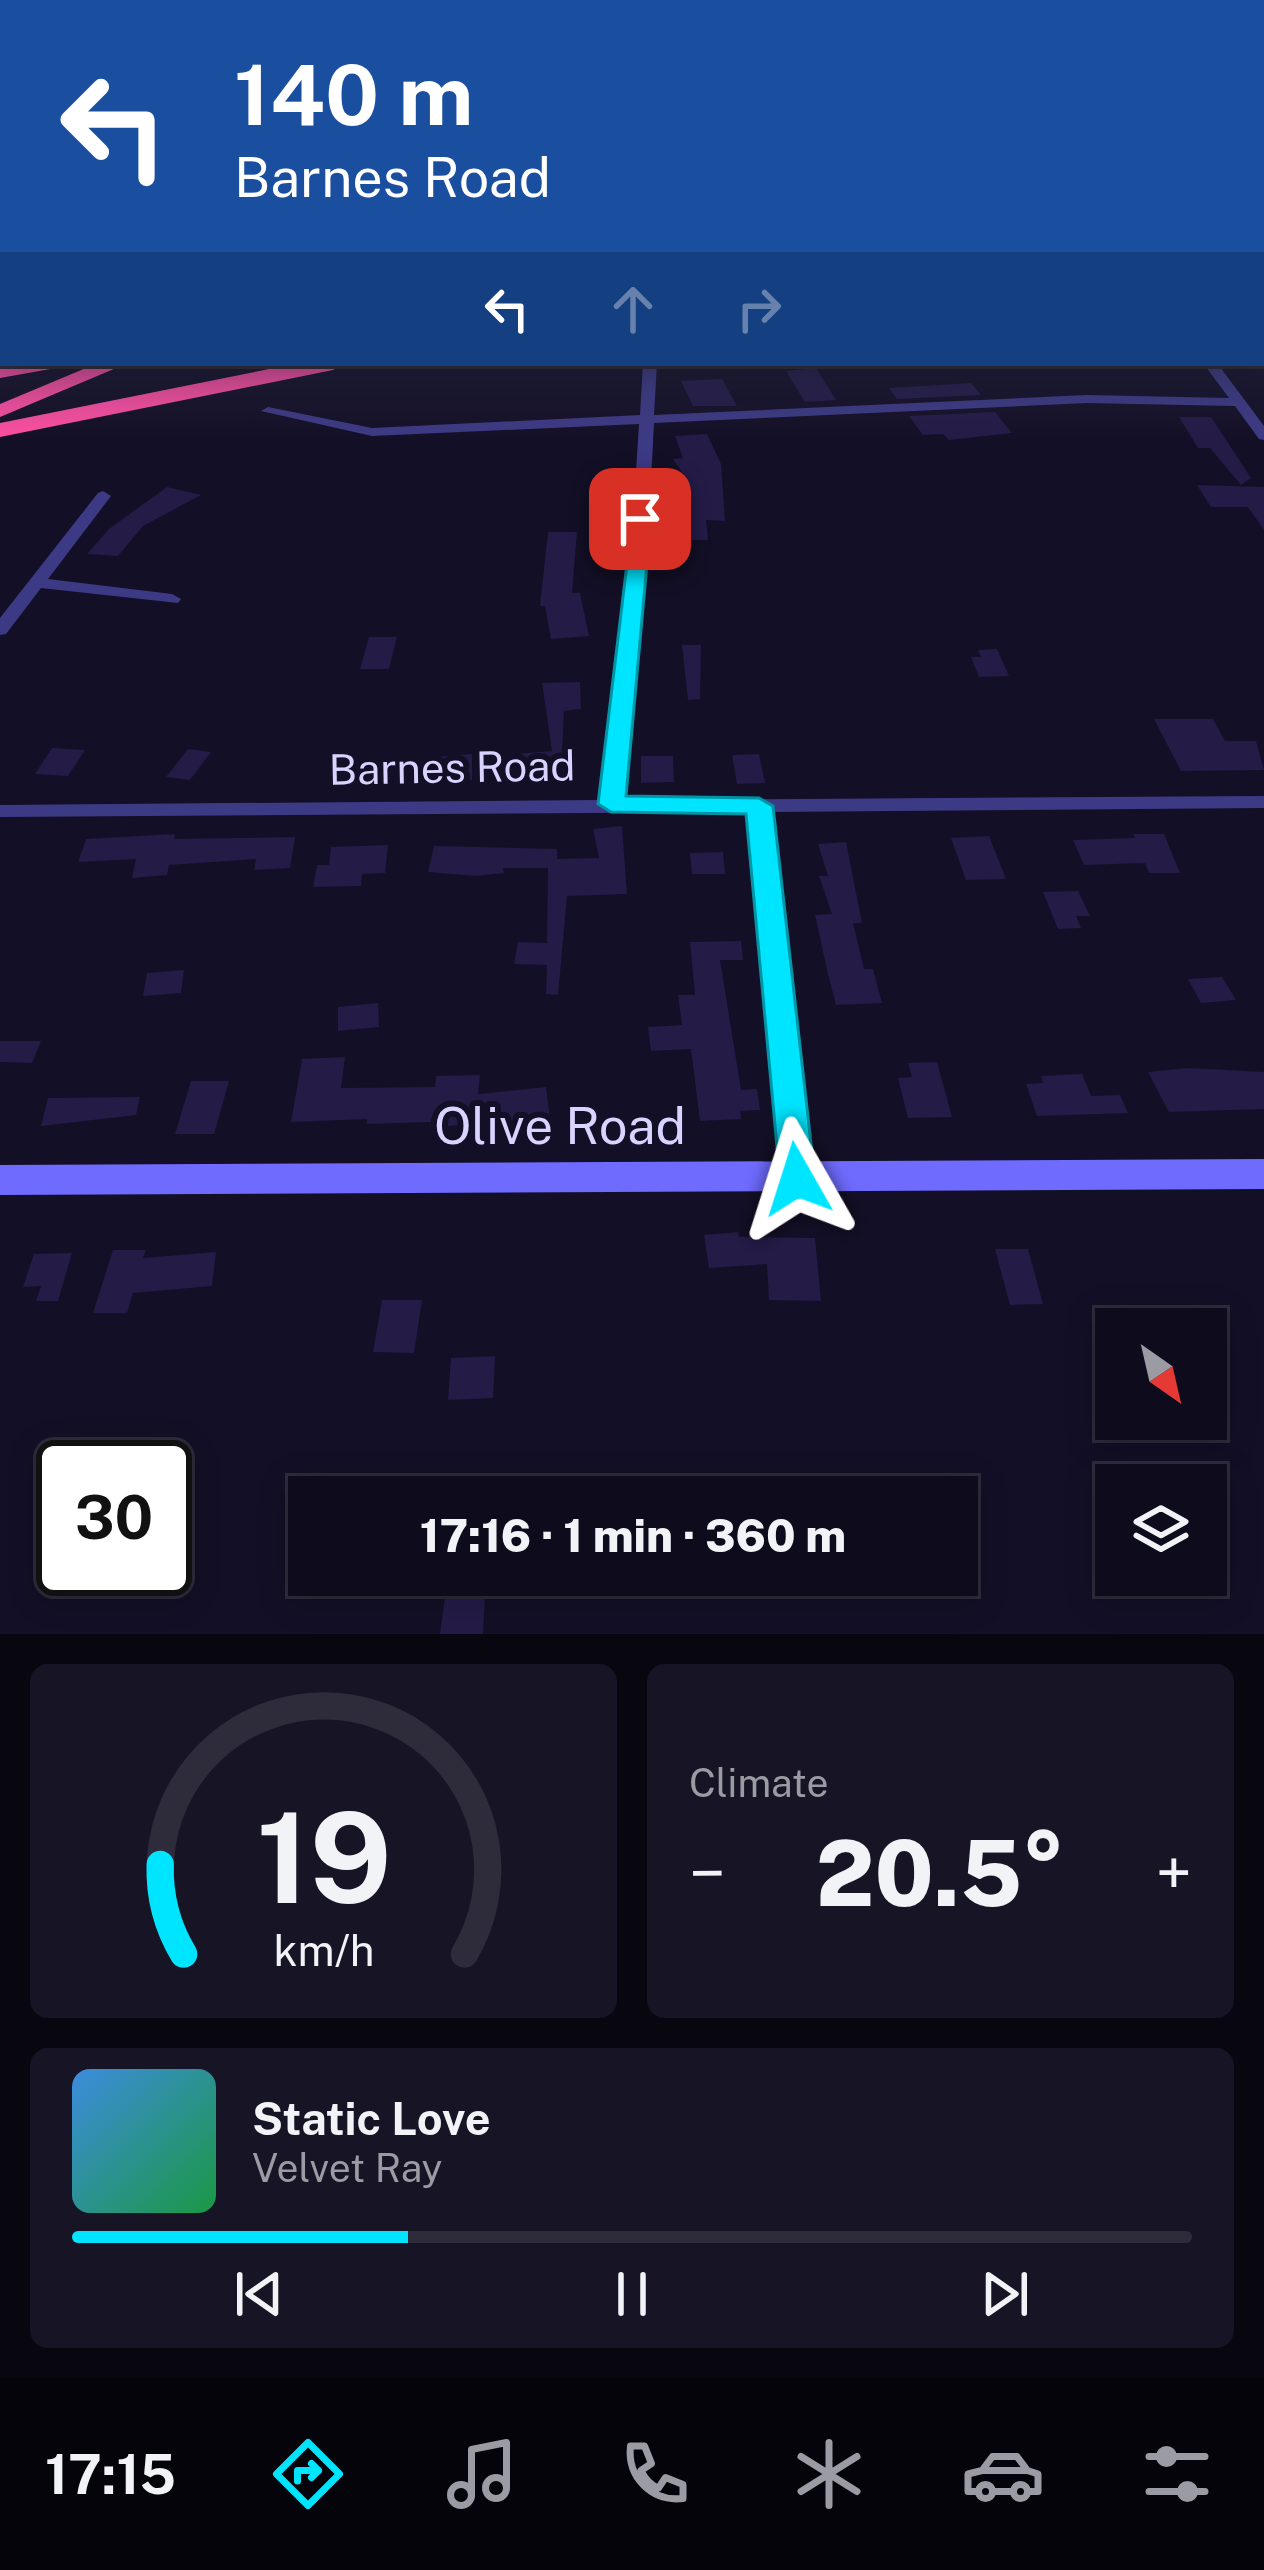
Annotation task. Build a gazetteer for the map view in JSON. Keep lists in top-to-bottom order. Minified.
{"streets":{"street":["Barnes Road","Olive Road"]},"north":"bottom right","page":{"turn":["140 m","Barnes Road"],"limit":"30","trip":"17:16 · 1 min · 360 m","tile":"Climate","heat":["−","20.5°","+"],"song":["Static Love","Velvet Ray"],"tabs":"17:15","gauge":["19","km/h"]}}
